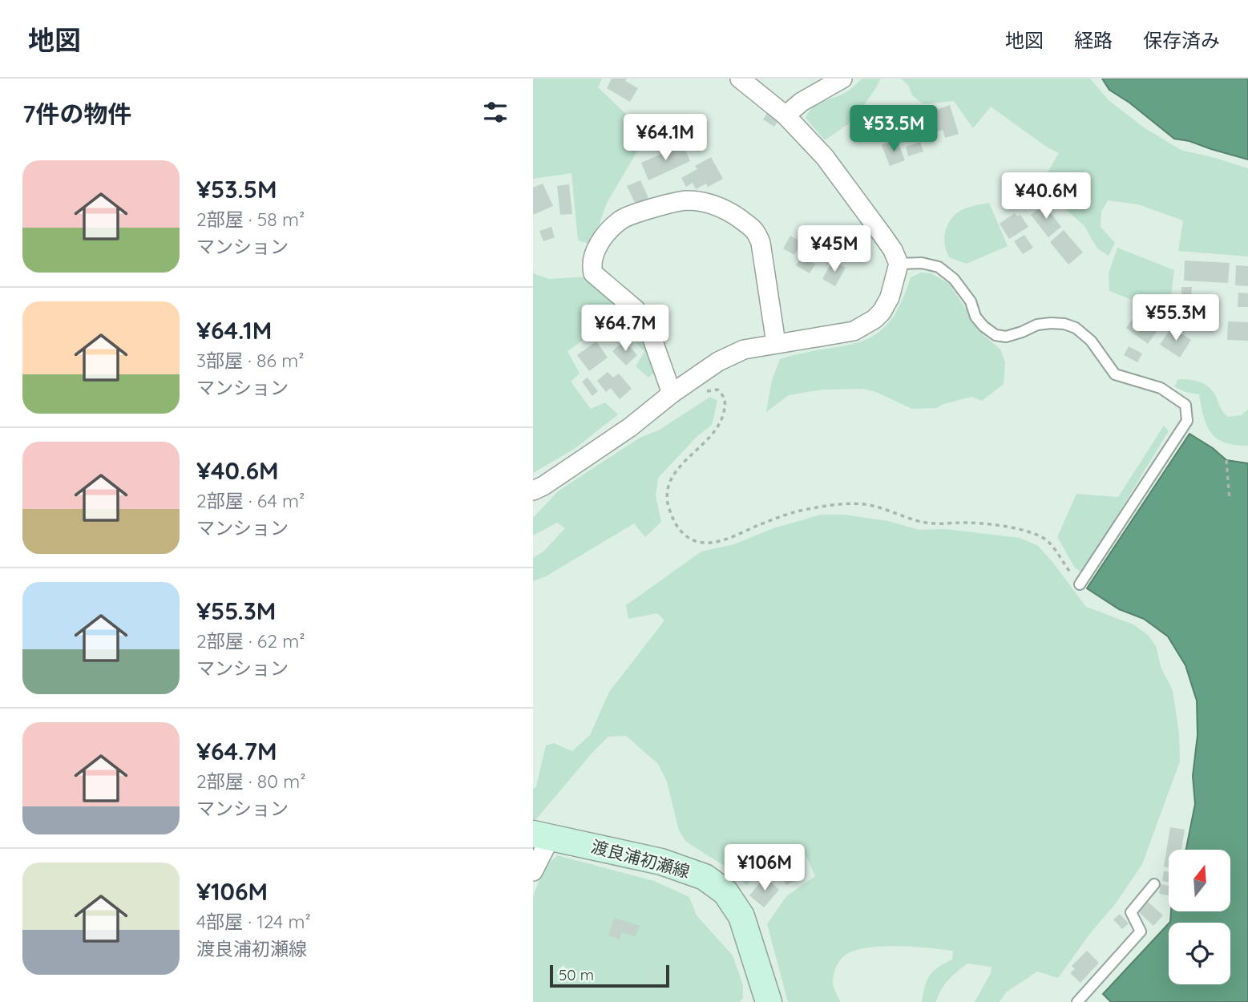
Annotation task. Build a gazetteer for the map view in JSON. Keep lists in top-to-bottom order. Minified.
{"streets":{"main road":["渡良浦初瀬線"]},"scale_bar":"50 m","north":"top","page":{"header":"地図","nav":["地図","経路","保存済み"],"heading":"7件の物件","price":["¥53.5M","¥64.1M","¥40.6M","¥45M","¥55.3M","¥64.7M","¥106M"],"list":[{"name":"¥53.5M","note":"2部屋 · 58 m² · マンション"},{"name":"¥64.1M","note":"3部屋 · 86 m² · マンション"},{"name":"¥40.6M","note":"2部屋 · 64 m² · マンション"},{"name":"¥55.3M","note":"2部屋 · 62 m² · マンション"},{"name":"¥64.7M","note":"2部屋 · 80 m² · マンション"},{"name":"¥106M","note":"4部屋 · 124 m² · 渡良浦初瀬線"}],"scale":"50 m"}}
